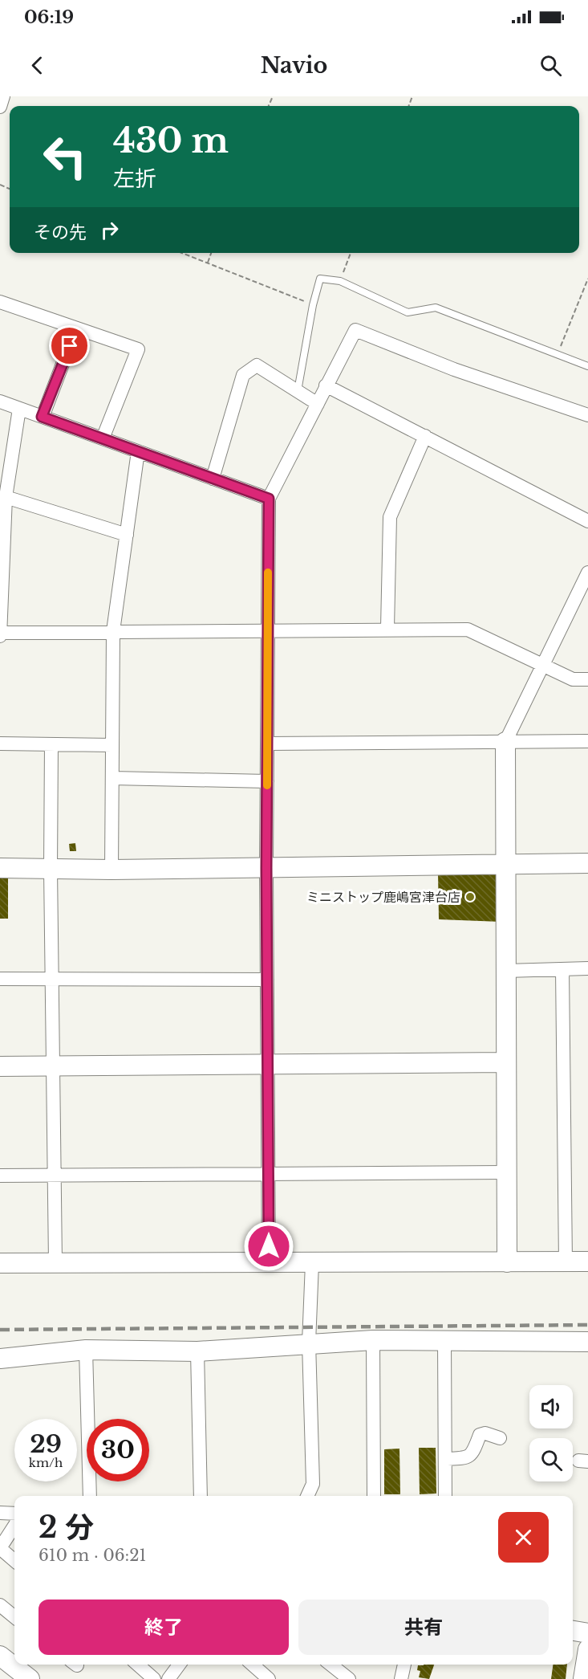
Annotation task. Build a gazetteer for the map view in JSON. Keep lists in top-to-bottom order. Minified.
{"places":["ミニストップ鹿嶋宮津台店"],"page":{"status":"06:19","header":"Navio","turn":["430 m","左折"],"then":"その先","speed":"29 km/h","limit":"30","heading":["2 分","610 m · 06:21"],"buttons":["終了","共有"]}}
